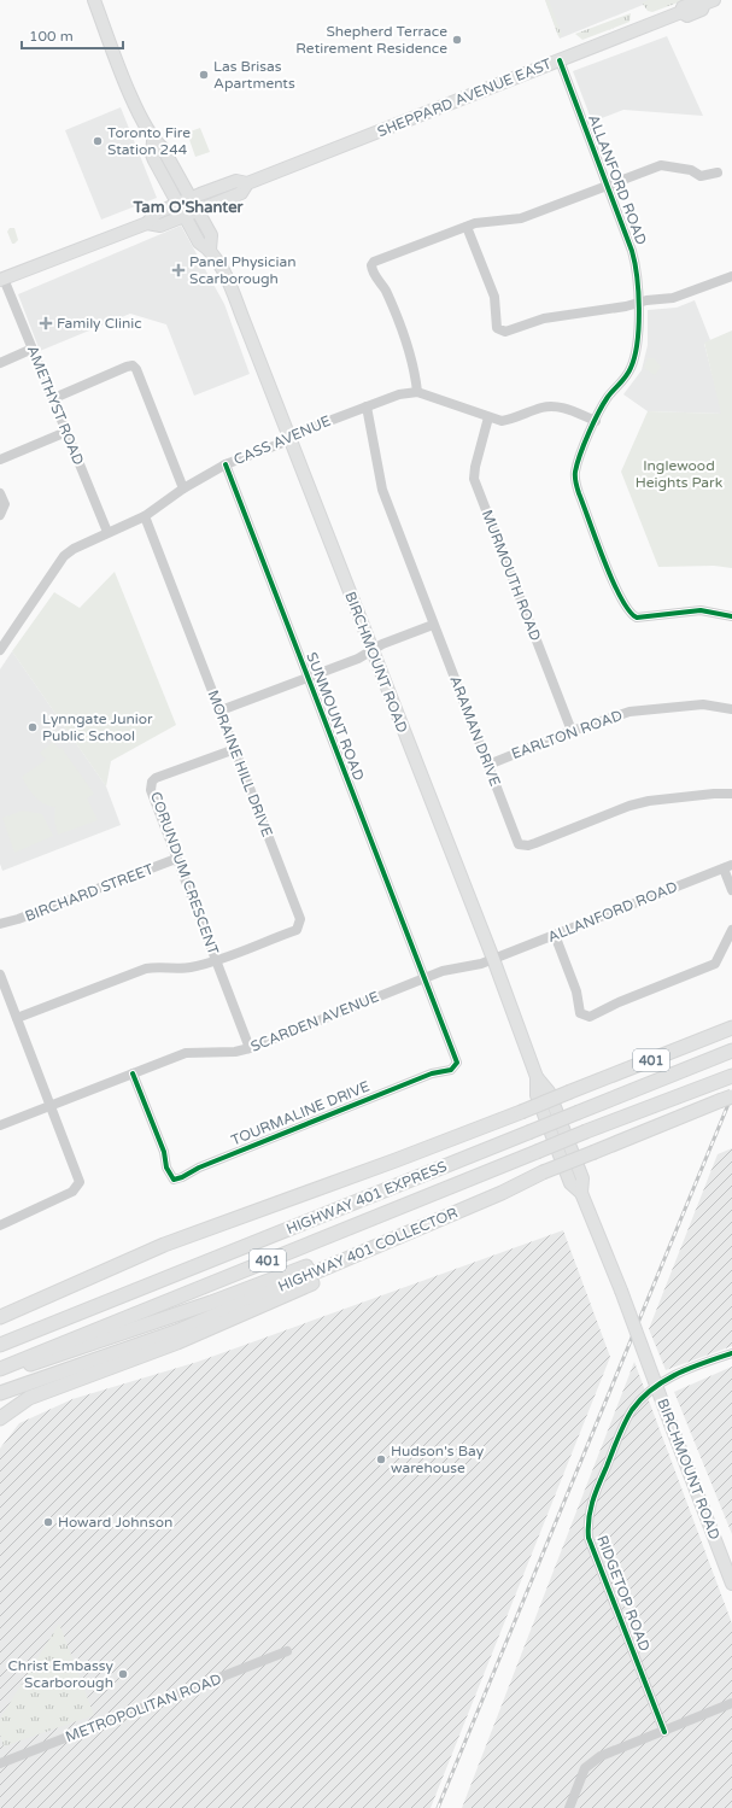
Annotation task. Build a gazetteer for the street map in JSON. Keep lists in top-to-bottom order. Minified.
{"streets":{"highway":["401","HIGHWAY 401 EXPRESS","HIGHWAY 401 COLLECTOR"],"main road":["SHEPPARD AVENUE EAST","BIRCHMOUNT ROAD"],"street":["ALLANFORD ROAD","AMETHYST ROAD","CASS AVENUE","MURMOUTH ROAD","SUNMOUNT ROAD","ARAMAN DRIVE","EARLTON ROAD","MORAINE HILL DRIVE","CORUNDUM CRESCENT","BIRCHARD STREET","SCARDEN AVENUE","TOURMALINE DRIVE","RIDGETOP ROAD","METROPOLITAN ROAD"]},"crossings":[["SHEPPARD AVENUE EAST","ALLANFORD ROAD"],["SHEPPARD AVENUE EAST","AMETHYST ROAD"],["SHEPPARD AVENUE EAST","BIRCHMOUNT ROAD"],["ALLANFORD ROAD","BIRCHMOUNT ROAD"],["ALLANFORD ROAD","SCARDEN AVENUE"],["AMETHYST ROAD","CASS AVENUE"],["CASS AVENUE","BIRCHMOUNT ROAD"],["CASS AVENUE","SUNMOUNT ROAD"],["CASS AVENUE","ARAMAN DRIVE"],["CASS AVENUE","MORAINE HILL DRIVE"],["MURMOUTH ROAD","EARLTON ROAD"],["BIRCHMOUNT ROAD","SCARDEN AVENUE"],["SUNMOUNT ROAD","SCARDEN AVENUE"],["SUNMOUNT ROAD","TOURMALINE DRIVE"],["ARAMAN DRIVE","EARLTON ROAD"],["MORAINE HILL DRIVE","CORUNDUM CRESCENT"],["CORUNDUM CRESCENT","BIRCHARD STREET"],["CORUNDUM CRESCENT","SCARDEN AVENUE"],["SCARDEN AVENUE","TOURMALINE DRIVE"]],"districts":["Tam O'Shanter"],"parks":["Inglewood Heights Park"],"places":{"other":["Shepherd Terrace Retirement Residence","Las Brisas Apartments","Toronto Fire Station 244","Lynngate Junior Public School","Hudson's Bay warehouse","Howard Johnson","Christ Embassy Scarborough"],"health":["Panel Physician Scarborough","Family Clinic"]},"scale_bar":"100 m"}
